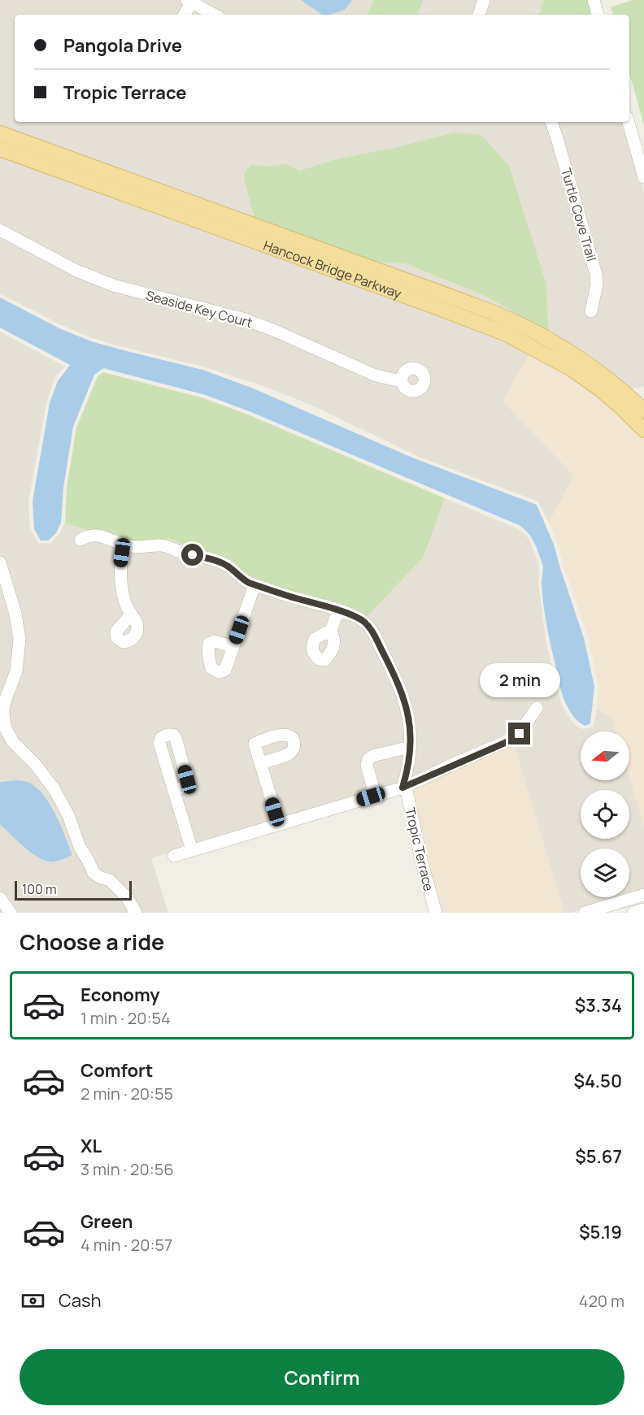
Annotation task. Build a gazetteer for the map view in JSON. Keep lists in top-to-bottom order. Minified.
{"streets":{"main road":["Hancock Bridge Parkway"],"street":["Turtle Cove Trail","Seaside Key Court","Tropic Terrace"]},"scale_bar":"100 m","north":"left","page":{"banner":["Pangola Drive","Tropic Terrace"],"bubble":"2 min","scale":"100 m","heading":"Choose a ride","list":[{"name":"Economy","note":"1 min · 20:54","value":"$3.34"},{"name":"Comfort","note":"2 min · 20:55","value":"$4.50"},{"name":"XL","note":"3 min · 20:56","value":"$5.67"},{"name":"Green","note":"4 min · 20:57","value":"$5.19"}],"pay":["Cash","420 m"],"buttons":"Confirm"}}
